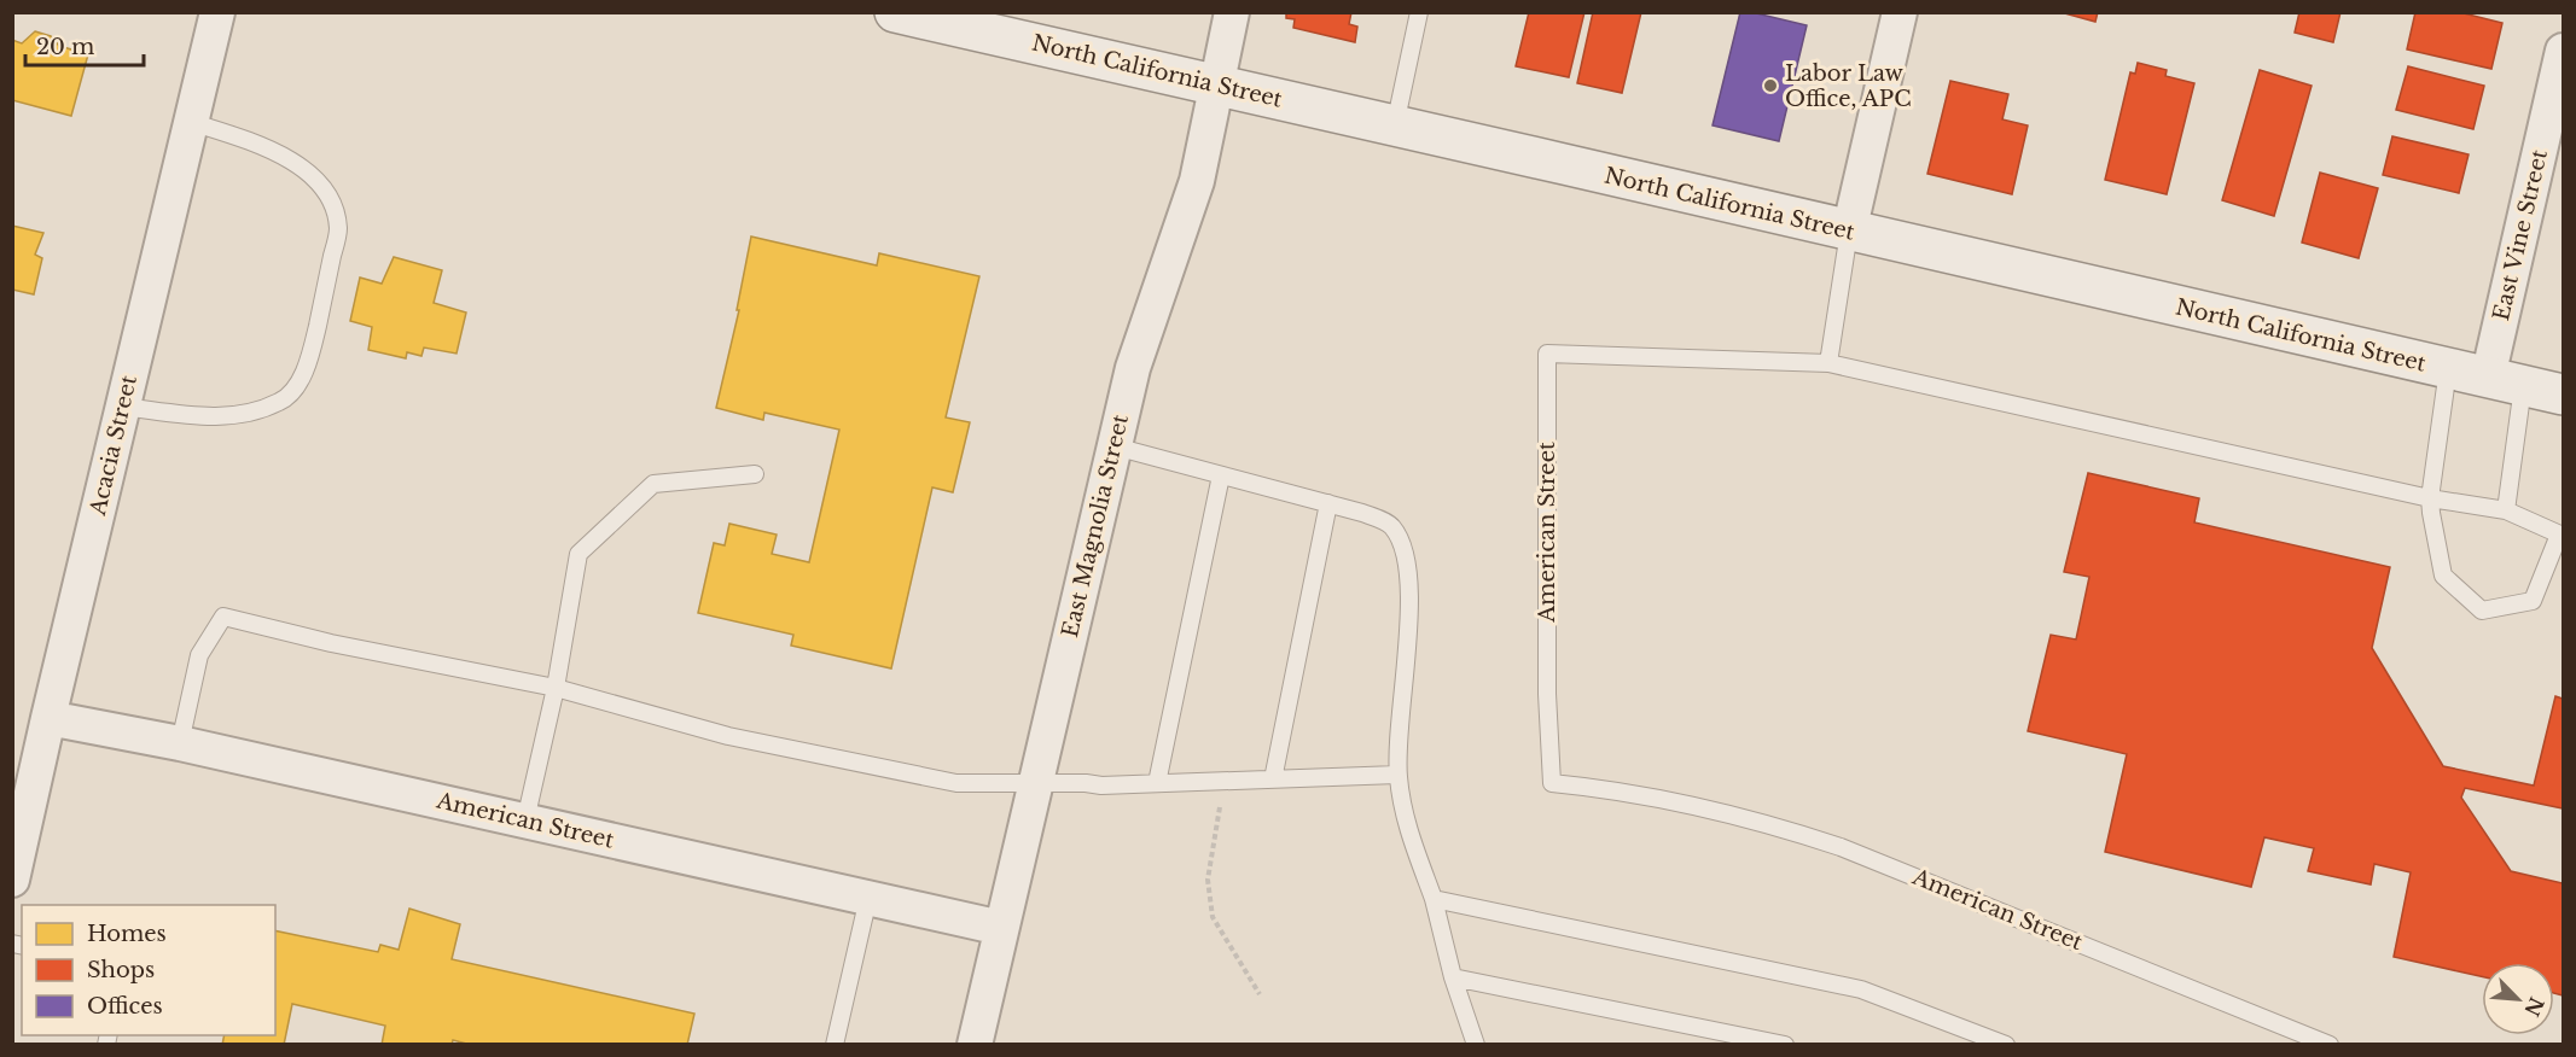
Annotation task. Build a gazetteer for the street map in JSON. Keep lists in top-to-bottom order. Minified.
{"streets":{"street":["North California Street","East Vine Street","Acacia Street","East Magnolia Street","American Street"]},"crossings":[["North California Street","East Vine Street"],["North California Street","East Magnolia Street"],["Acacia Street","American Street"],["East Magnolia Street","American Street"]],"places":["Labor Law Office, APC"],"legend":["Homes","Shops","Offices"],"scale_bar":"20 m","north":"bottom right"}
